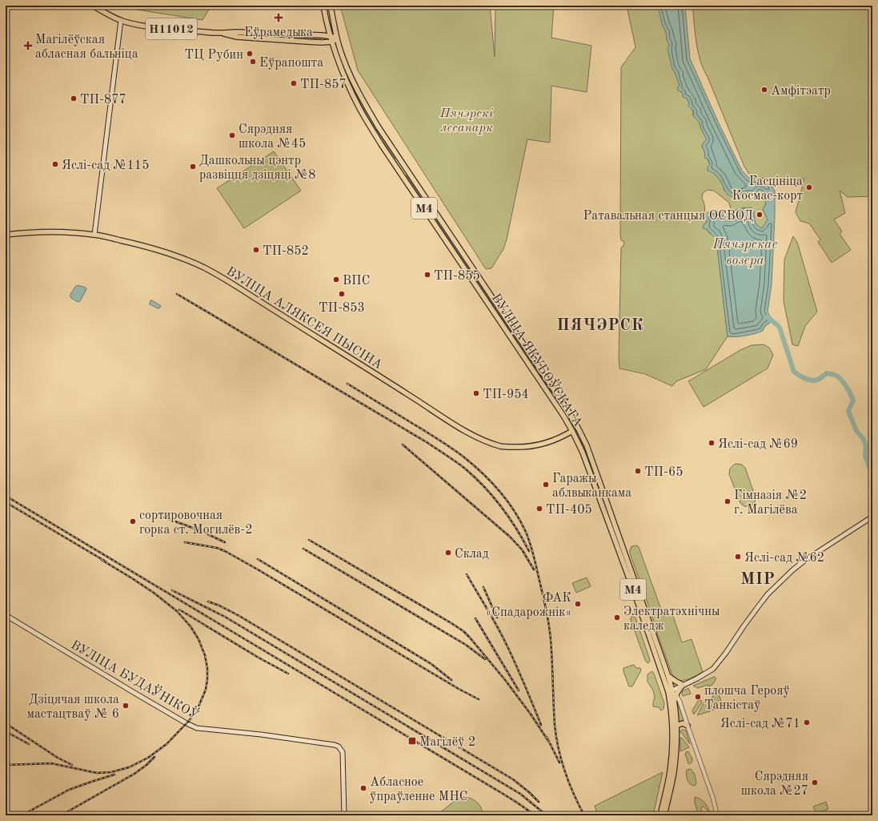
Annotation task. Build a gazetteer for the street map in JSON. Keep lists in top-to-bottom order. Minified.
{"streets":{"main road":["Н11012","М4","ВУЛІЦА АЛЯКСЕЯ ПЫСІНА","ВУЛІЦА ЯКУБОЎСКАГА","ВУЛІЦА БУДАЎНІКОЎ"]},"crossings":[["Н11012","М4"],["Н11012","ВУЛІЦА ЯКУБОЎСКАГА"],["М4","ВУЛІЦА ЯКУБОЎСКАГА"],["ВУЛІЦА АЛЯКСЕЯ ПЫСІНА","ВУЛІЦА ЯКУБОЎСКАГА"]],"districts":["ПЯЧЭРСК","МІР"],"water":["Пячэрскае возера"],"parks":["Пячэрскі лесапарк"],"places":{"health":["Еўрамедыка","Магілёўская абласная бальніца"],"other":["ТЦ Рубин","Еўрапошта","ТП-857","Амфітэатр","ТП-877","Сярэдняя школа №45","Яслі-сад №115","Дашкольны цэнтр развіцця дзіцяці №8","Гасцініца Космас-корт","Ратавальная станцыя ОСВОД","ТП-852","ТП-855","ВПС","ТП-853","ТП-954","Яслі-сад №69","ТП-65","Гаражы аблвыканкама","Гімназія №2 г. Магілёва","ТП-405","сортировочная горка ст. Могилёв-2","Склад","Яслі-сад №62","ФАК «Спадарожнік»","Электратэхнічны каледж","плошча Герояў Танкістаў","Дзіцячая школа мастацтваў № 6","Яслі-сад №71","Сярэдняя школа №27","Абласное ўпраўленне МНС"],"transit":["Магілёў 2"]}}
